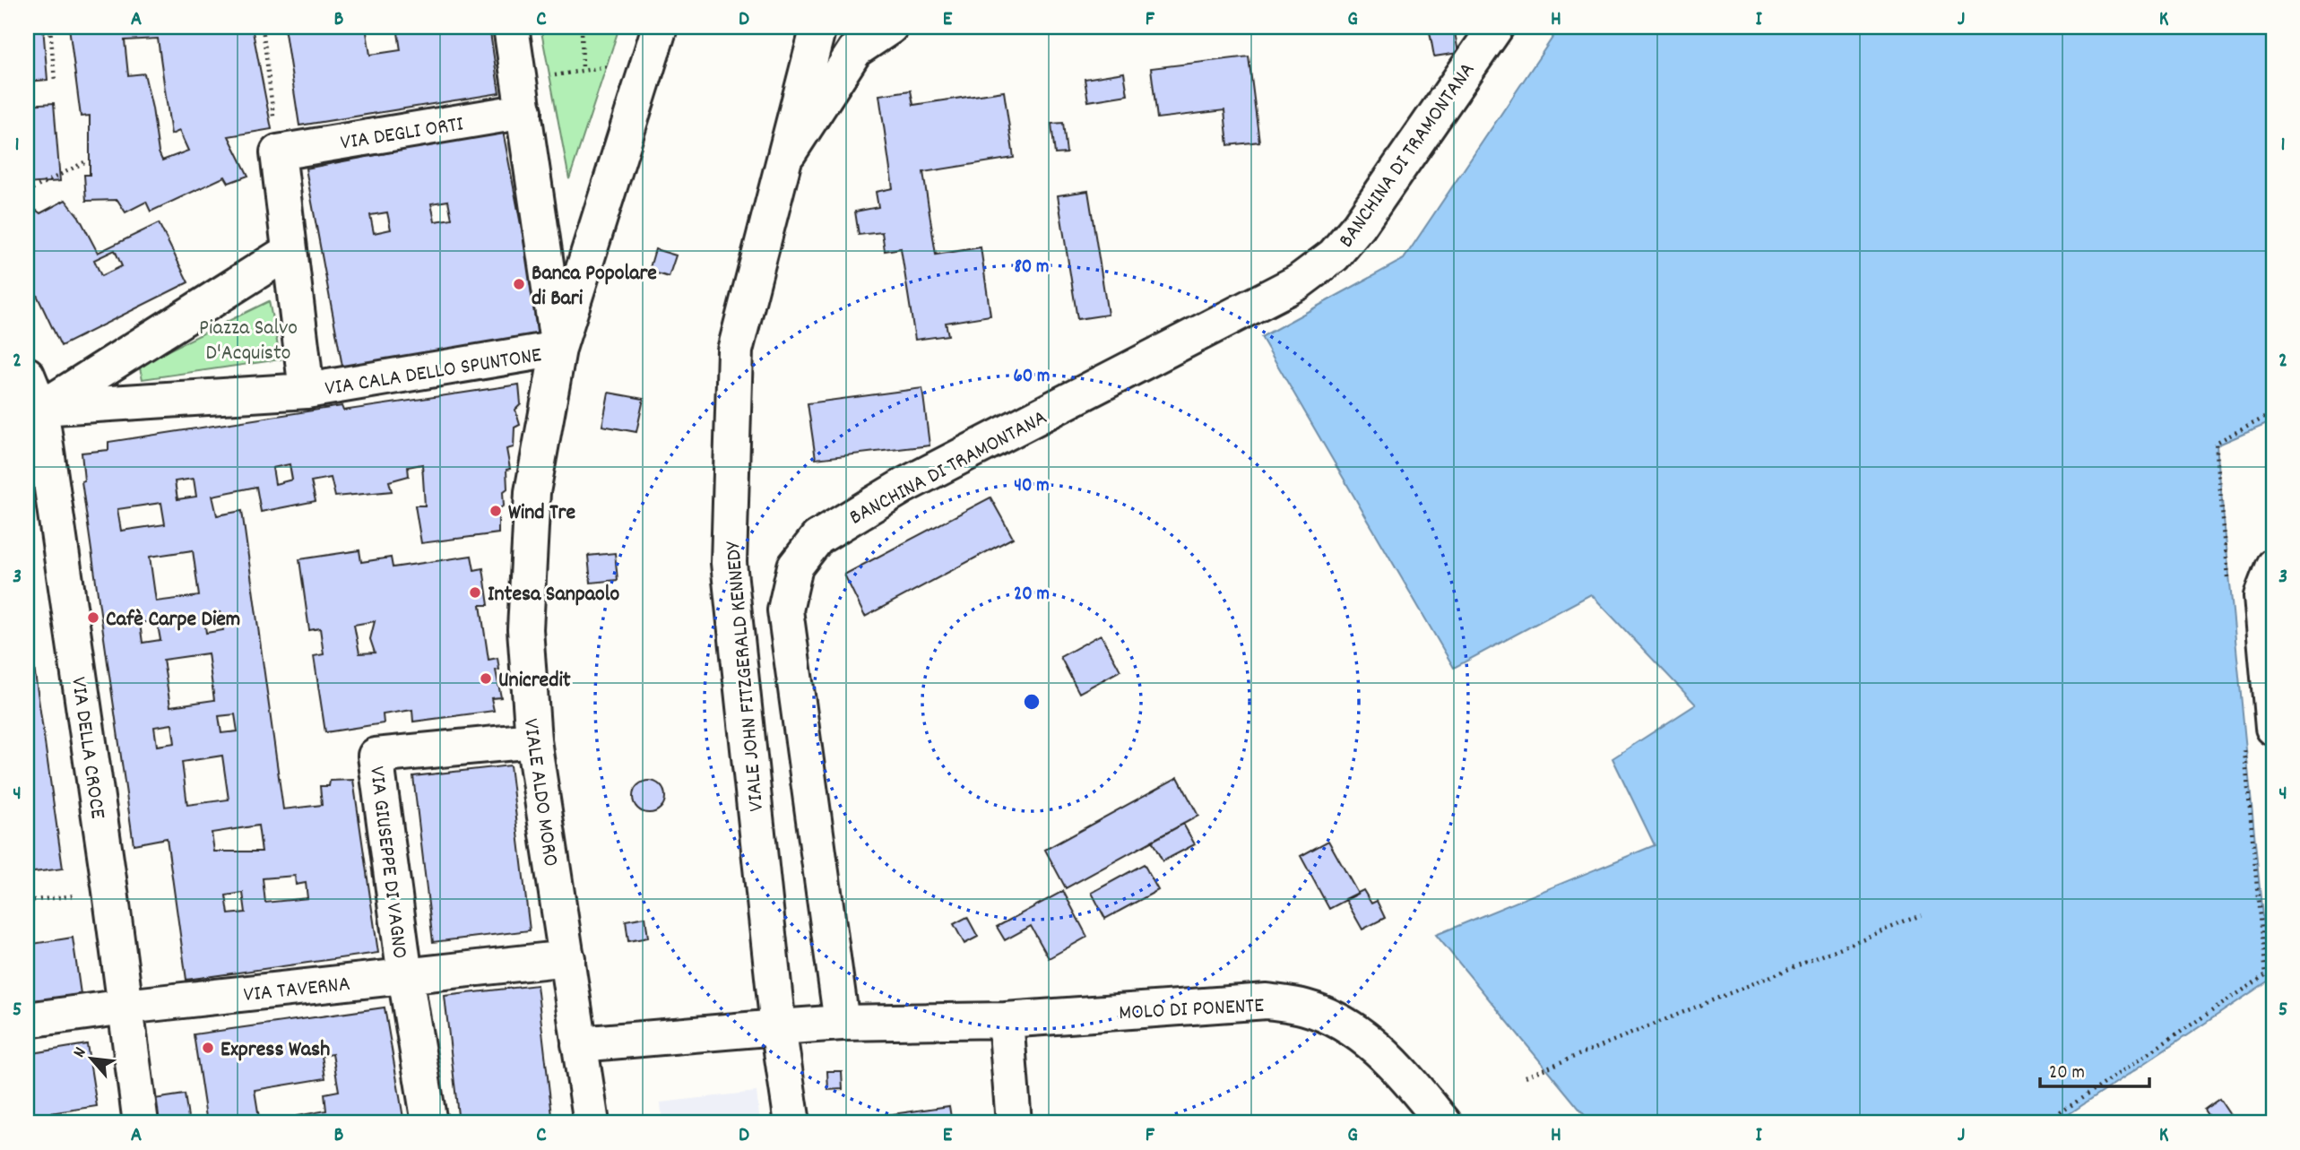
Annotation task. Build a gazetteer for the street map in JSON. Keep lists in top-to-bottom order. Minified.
{"streets":{"street":["VIA DEGLI ORTI","BANCHINA DI TRAMONTANA","VIA CALA DELLO SPUNTONE","VIALE JOHN FITZGERALD KENNEDY","VIA DELLA CROCE","VIALE ALDO MORO","VIA GIUSEPPE DI VAGNO","VIA TAVERNA","MOLO DI PONENTE"]},"crossings":[["BANCHINA DI TRAMONTANA","MOLO DI PONENTE"],["VIA CALA DELLO SPUNTONE","VIALE ALDO MORO"],["VIALE JOHN FITZGERALD KENNEDY","MOLO DI PONENTE"],["VIA DELLA CROCE","VIA TAVERNA"],["VIALE ALDO MORO","VIA GIUSEPPE DI VAGNO"],["VIALE ALDO MORO","VIA TAVERNA"],["VIALE ALDO MORO","MOLO DI PONENTE"],["VIA GIUSEPPE DI VAGNO","VIA TAVERNA"]],"parks":["Piazza Salvo D'Acquisto"],"places":["Banca Popolare di Bari","Wind Tre","Intesa Sanpaolo","Cafè Carpe Diem","Unicredit","Express Wash"],"scale_bar":"20 m","north":"top left","grid":{"columns":["A","B","C","D","E","F","G","H","I","J","K"],"rows":["1","2","3","4","5"]},"rings":["80 m","60 m","40 m","20 m"]}
